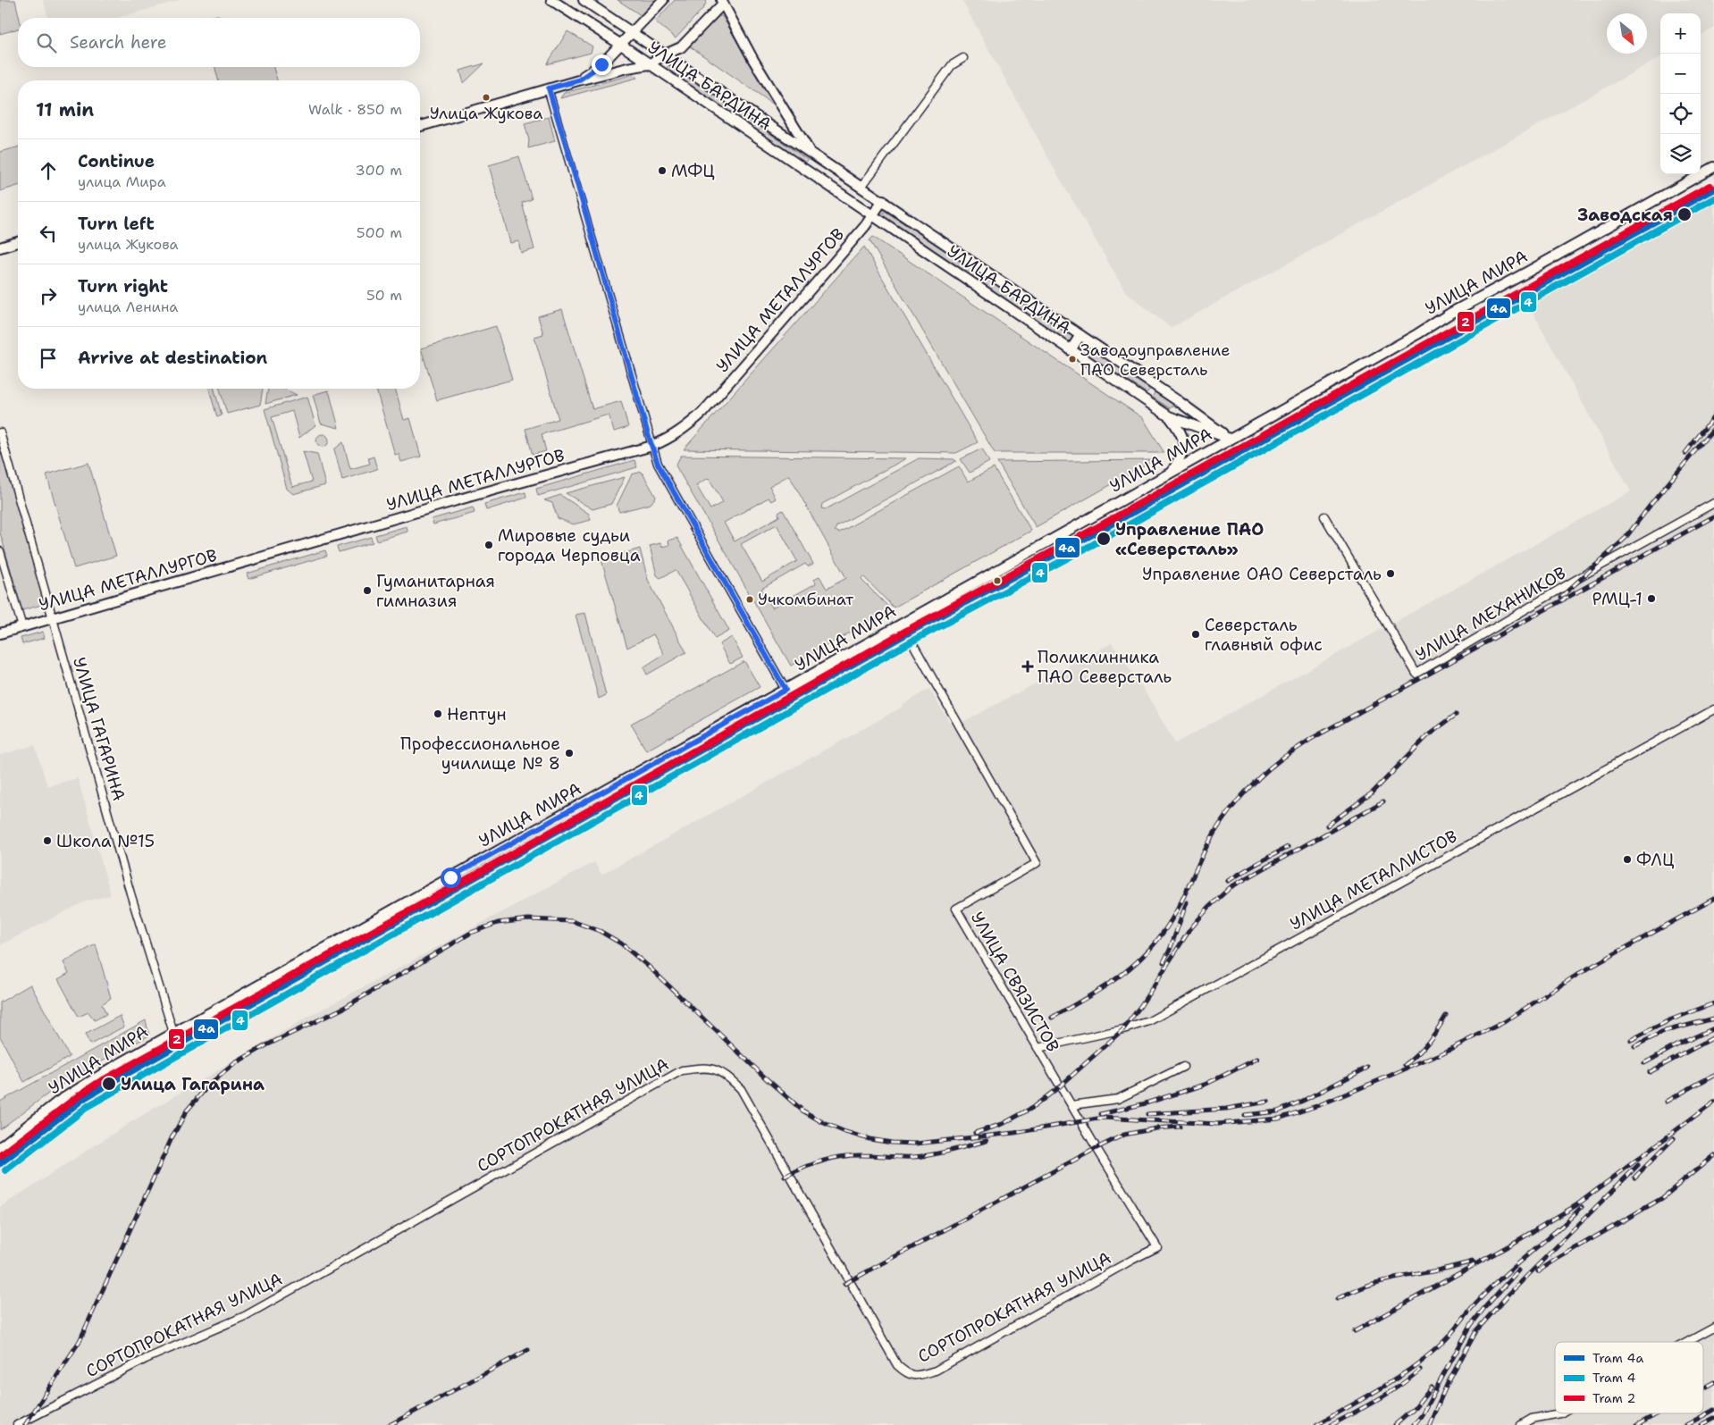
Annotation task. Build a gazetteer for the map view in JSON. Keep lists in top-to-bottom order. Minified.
{"streets":{"main road":["УЛИЦА БАРДИНА","УЛИЦА МИРА","УЛИЦА МЕТАЛЛУРГОВ"],"street":["УЛИЦА МЕХАНИКОВ","УЛИЦА ГАГАРИНА","УЛИЦА МЕТАЛЛИСТОВ","УЛИЦА СВЯЗИСТОВ","СОРТОПРОКАТНАЯ УЛИЦА"]},"crossings":[["УЛИЦА БАРДИНА","УЛИЦА МИРА"],["УЛИЦА БАРДИНА","УЛИЦА МЕТАЛЛУРГОВ"],["УЛИЦА МИРА","УЛИЦА ГАГАРИНА"],["УЛИЦА МИРА","УЛИЦА СВЯЗИСТОВ"],["УЛИЦА МЕТАЛЛУРГОВ","УЛИЦА ГАГАРИНА"],["УЛИЦА МЕТАЛЛИСТОВ","УЛИЦА СВЯЗИСТОВ"],["УЛИЦА СВЯЗИСТОВ","СОРТОПРОКАТНАЯ УЛИЦА"]],"places":{"other":["Улица Жукова","МФЦ","Заводская","Заводоуправление ПАО Северсталь","Управление ПАО «Северсталь»","Мировые судьи города Черповца","Управление OAO Северсталь","Гуманитарная гимназия","РМЦ-1","Учкомбинат","Северсталь главный офис","Нептун","Профессиональное училище № 8","Школа №15","ФЛЦ","Улица Гагарина"],"health":["Поликлинника ПАО Северсталь"]},"lines":["tram line 2","tram line 4а","tram line 4"],"legend":["Tram 4а","Tram 4","Tram 2"],"north":"bottom right","page":{"map_buttons":["+","−"],"search":"Search here","heading":["11 min","Walk · 850 m"],"list":[["Continue","улица Мира","300 m"],["Turn left","улица Жукова","500 m"],["Turn right","улица Ленина","50 m"],"Arrive at destination"]}}
